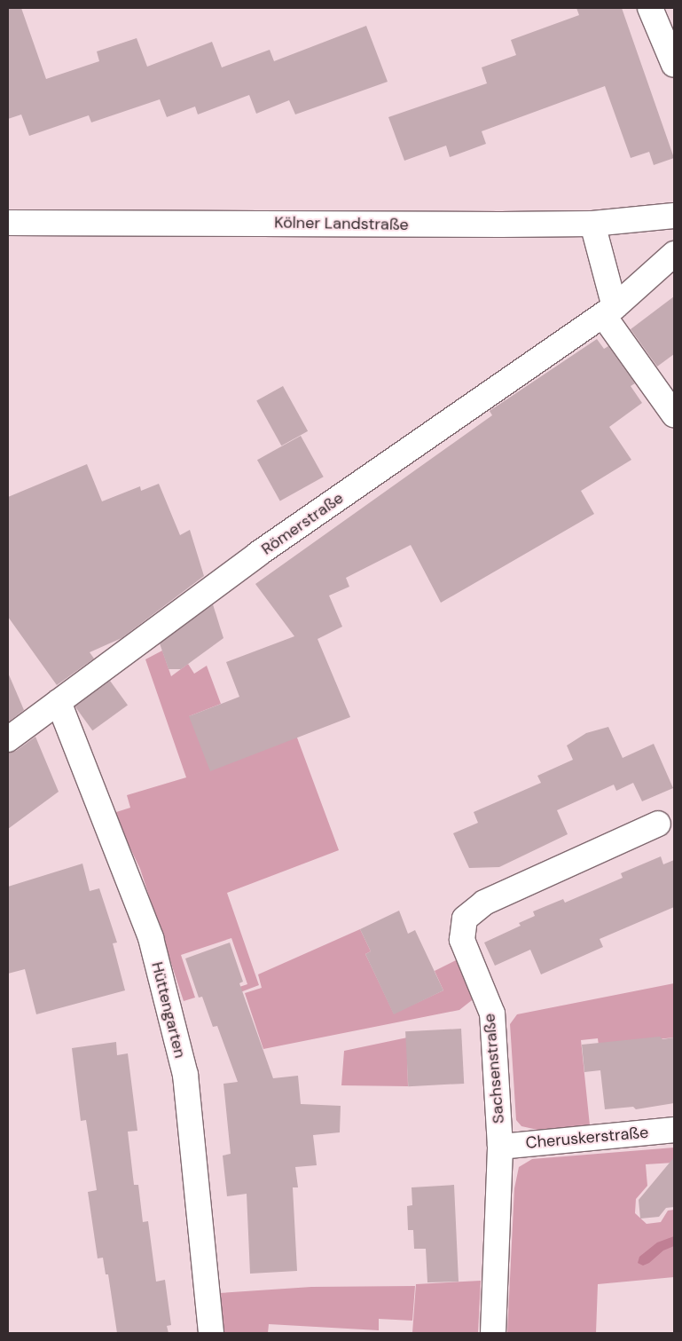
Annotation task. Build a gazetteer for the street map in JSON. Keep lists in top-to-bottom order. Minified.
{"streets":{"street":["Kölner Landstraße","Römerstraße","Hüttengarten","Sachsenstraße","Cheruskerstraße"]},"crossings":[["Römerstraße","Hüttengarten"],["Sachsenstraße","Cheruskerstraße"]]}
